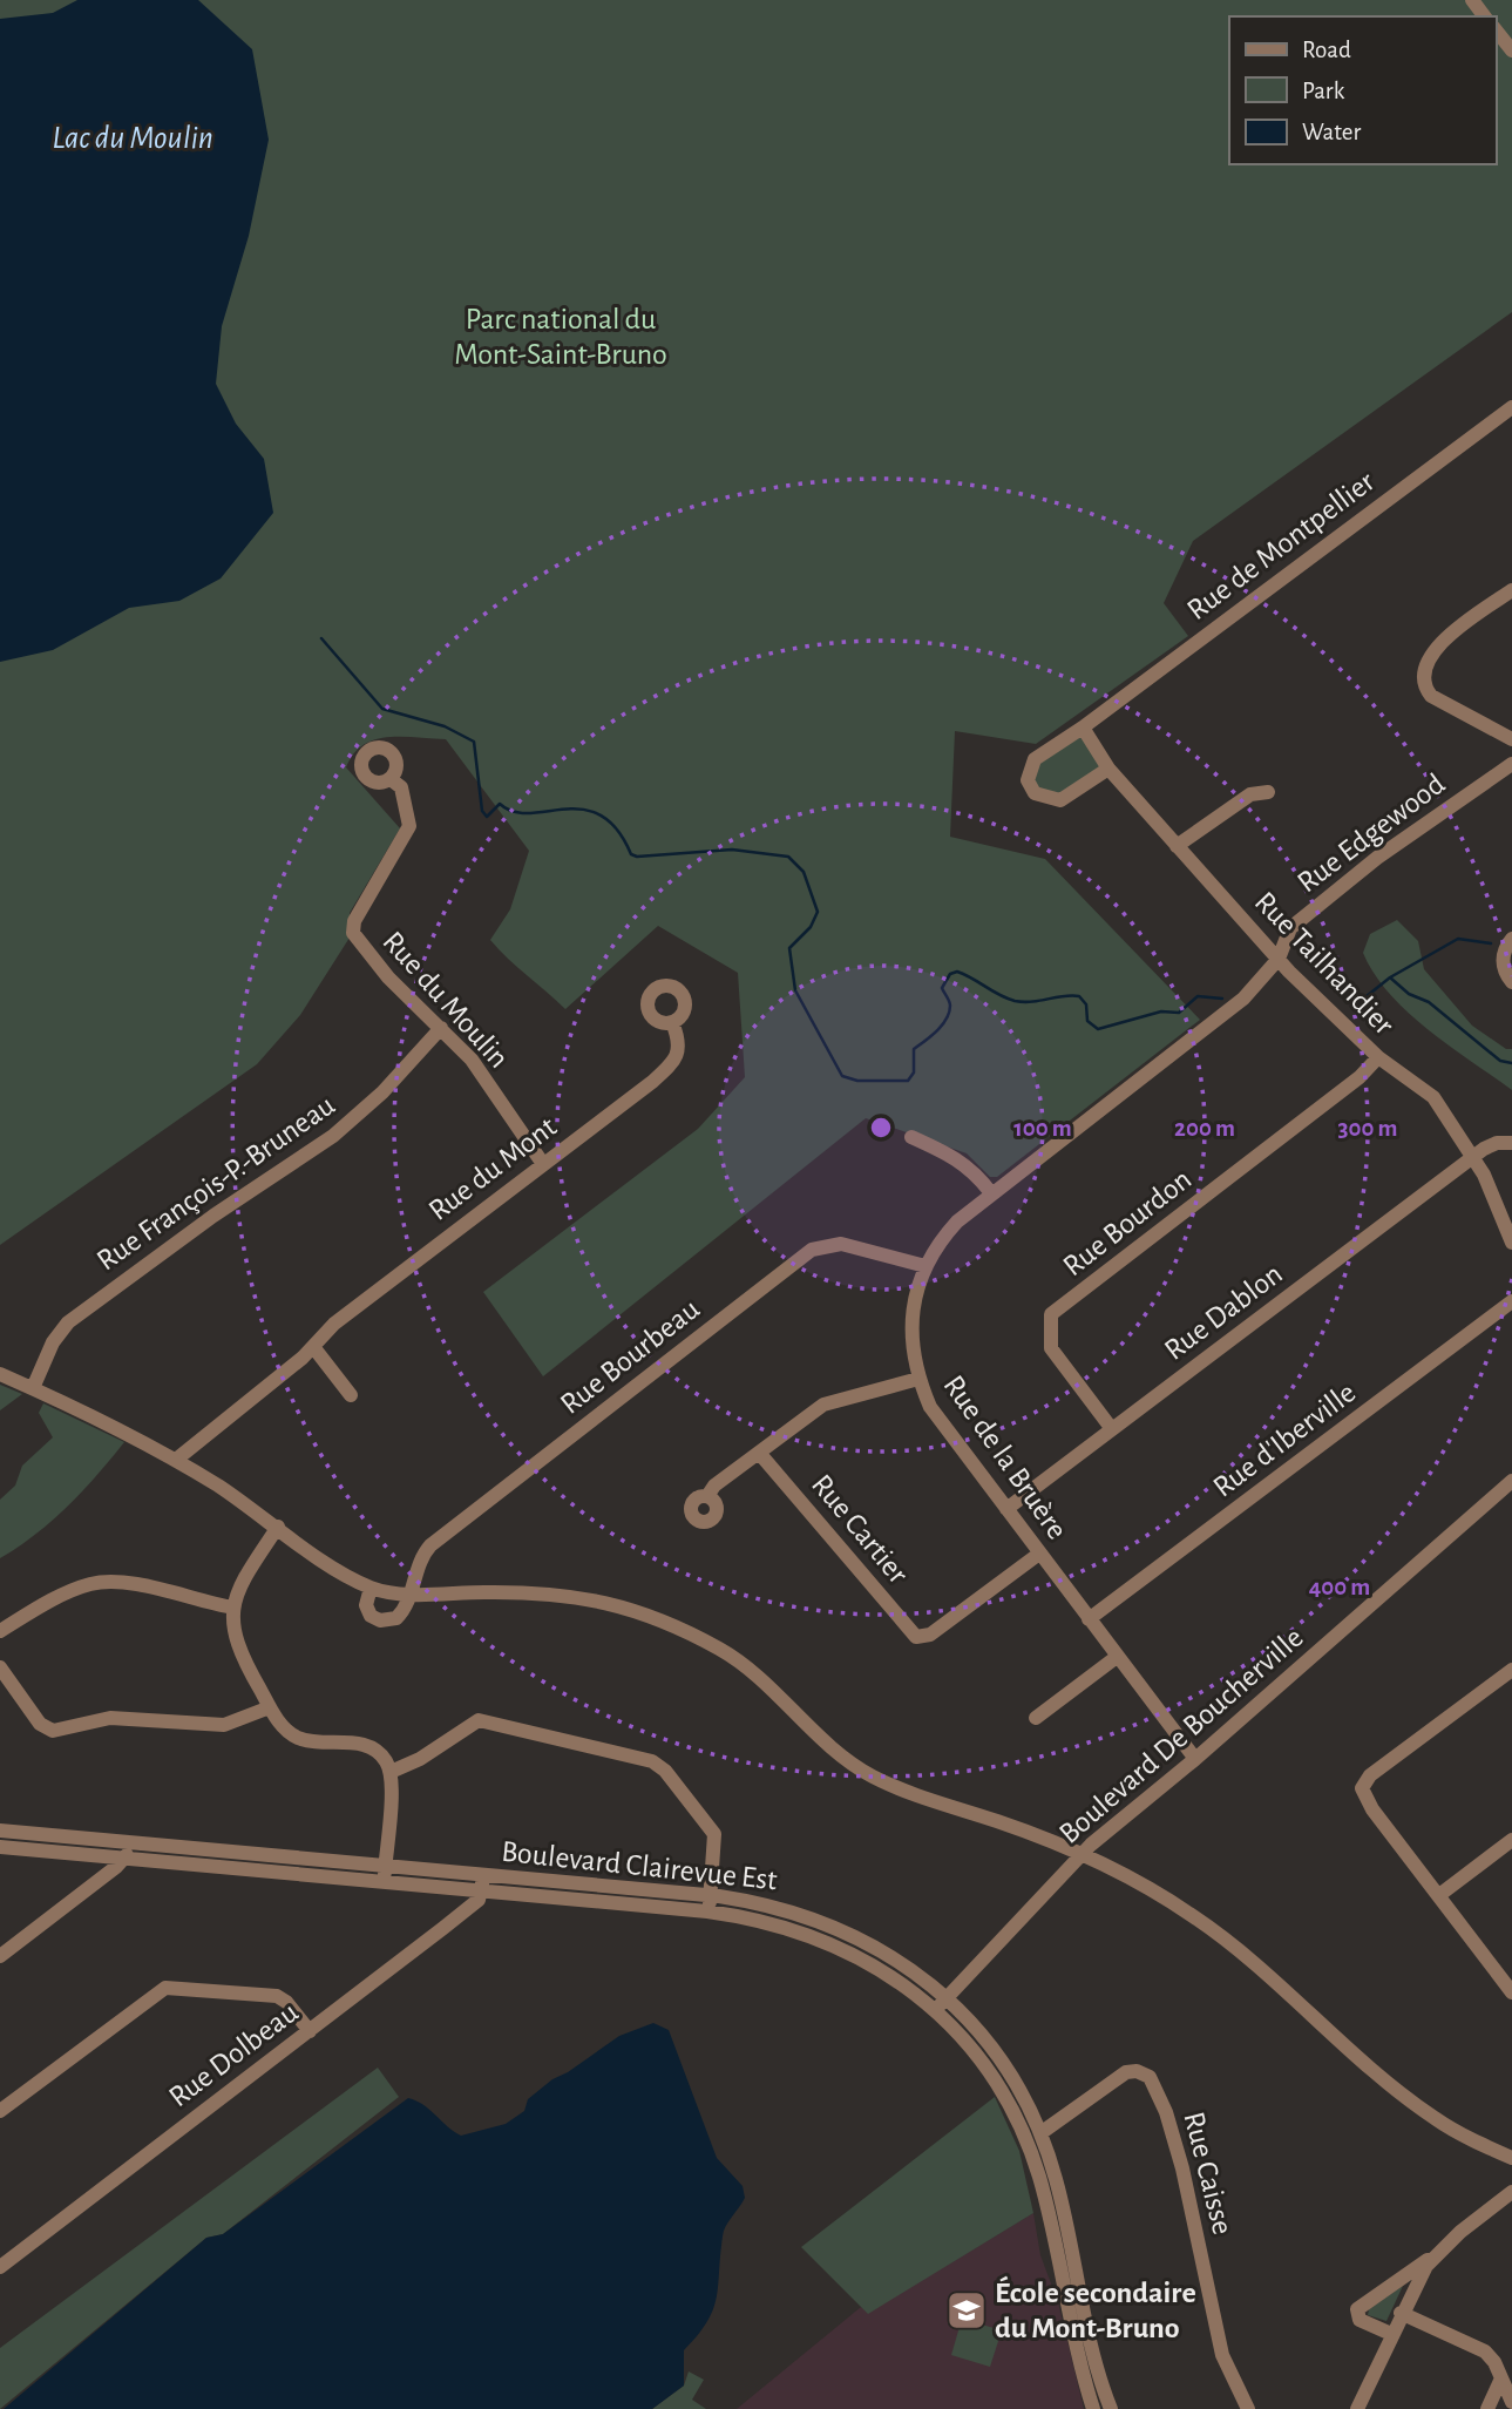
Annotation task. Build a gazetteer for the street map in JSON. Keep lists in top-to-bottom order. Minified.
{"streets":{"street":["Rue de Montpellier","Rue Edgewood","Rue Tailhandier","Rue du Moulin","Rue du Mont","Rue François-P.-Bruneau","Rue Bourdon","Rue Dablon","Rue Bourbeau","Rue d'Iberville","Rue de la Bruère","Rue Cartier","Boulevard De Boucherville","Boulevard Clairevue Est","Rue Dolbeau","Rue Caisse"]},"crossings":[["Rue de Montpellier","Rue Tailhandier"],["Rue Edgewood","Rue Tailhandier"],["Rue Edgewood","Rue de la Bruère"],["Rue Tailhandier","Rue Bourdon"],["Rue Tailhandier","Rue Dablon"],["Rue Tailhandier","Rue de la Bruère"],["Rue du Moulin","Rue du Mont"],["Rue du Moulin","Rue François-P.-Bruneau"],["Rue Bourdon","Rue Dablon"],["Rue Dablon","Rue de la Bruère"],["Rue Bourbeau","Rue de la Bruère"],["Rue d'Iberville","Rue de la Bruère"],["Rue de la Bruère","Rue Cartier"],["Rue de la Bruère","Boulevard De Boucherville"],["Boulevard De Boucherville","Boulevard Clairevue Est"],["Boulevard Clairevue Est","Rue Dolbeau"],["Boulevard Clairevue Est","Rue Caisse"]],"water":["Lac du Moulin"],"parks":["Parc national du Mont-Saint-Bruno"],"places":{"school or university":["École secondaire du Mont-Bruno"]},"legend":["Road","Park","Water"],"rings":["100 m","200 m","300 m","400 m"]}
